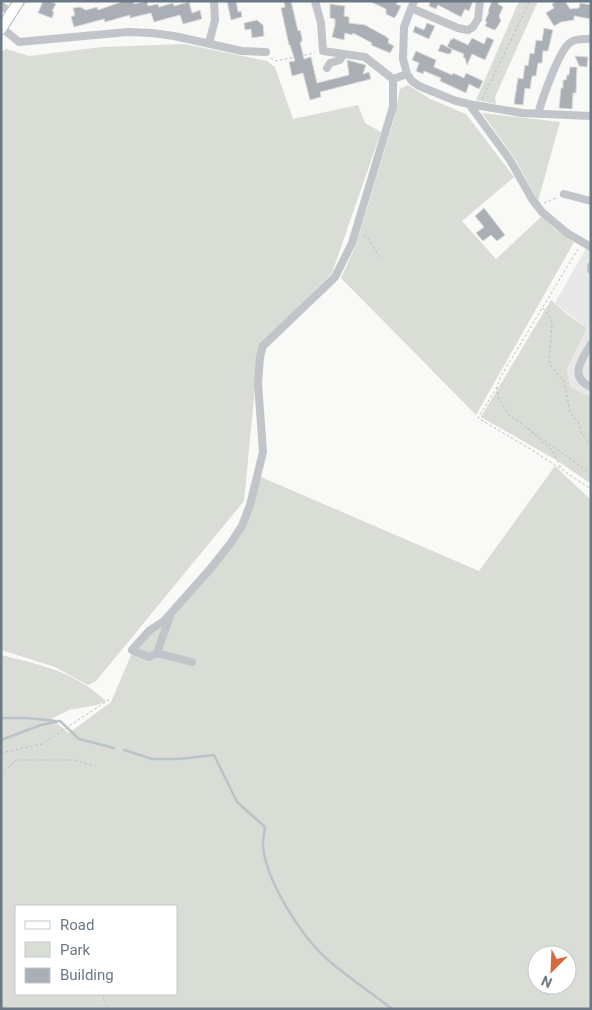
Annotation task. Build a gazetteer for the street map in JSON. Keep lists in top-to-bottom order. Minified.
{"legend":["Road","Park","Building"],"north":"bottom left"}
